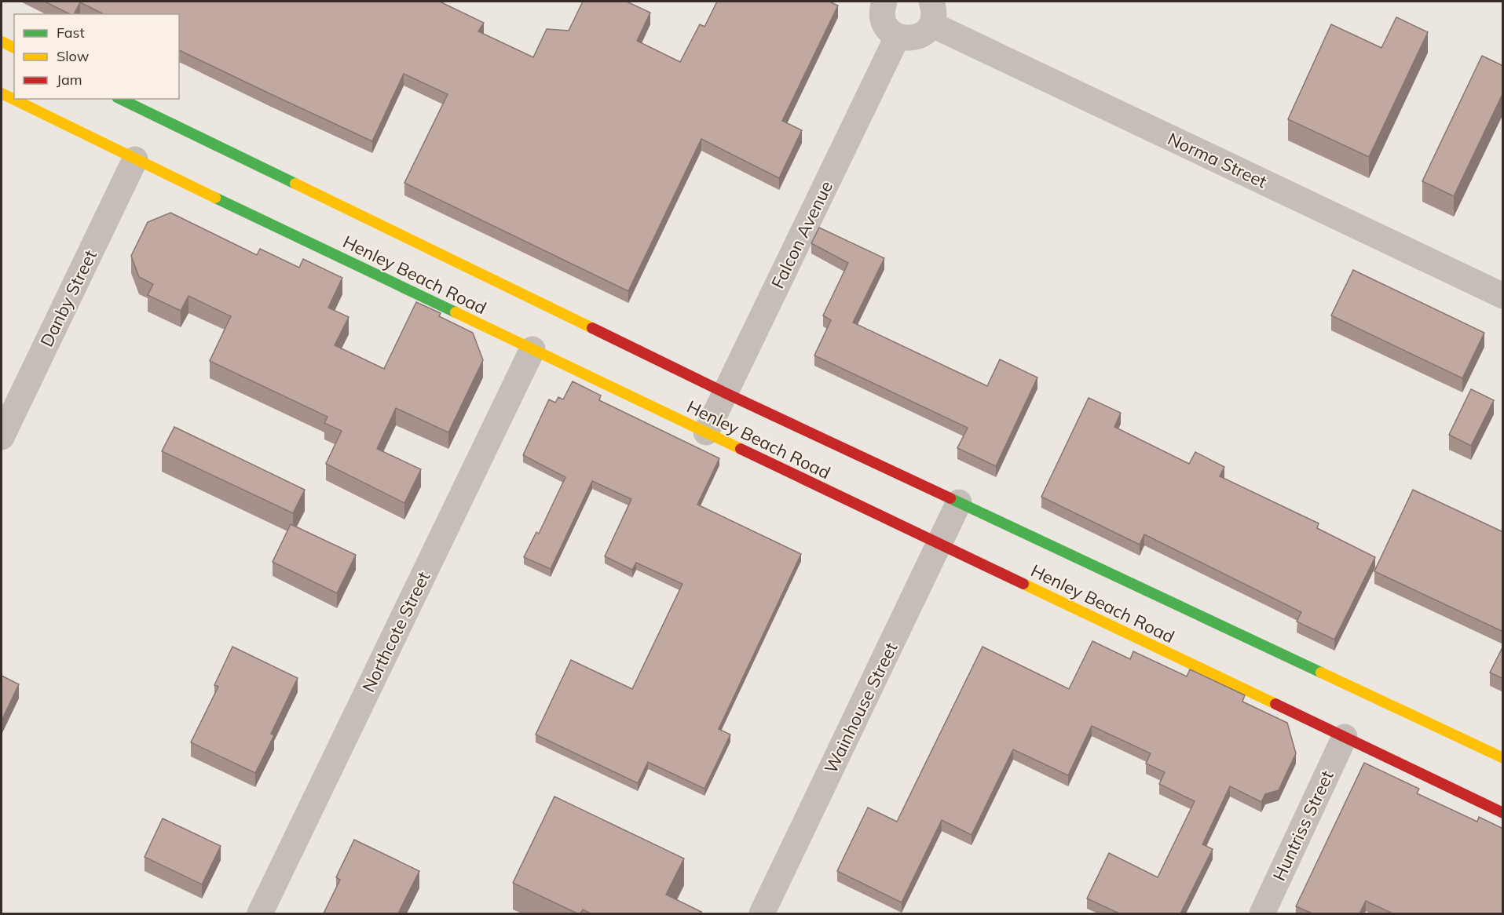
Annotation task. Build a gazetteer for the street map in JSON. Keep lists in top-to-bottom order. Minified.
{"streets":{"main road":["Henley Beach Road"],"street":["Norma Street","Falcon Avenue","Danby Street","Northcote Street","Wainhouse Street","Huntriss Street"]},"crossings":[["Falcon Avenue","Henley Beach Road"],["Henley Beach Road","Danby Street"],["Henley Beach Road","Northcote Street"],["Henley Beach Road","Wainhouse Street"],["Henley Beach Road","Huntriss Street"]],"legend":["Fast","Slow","Jam"]}
